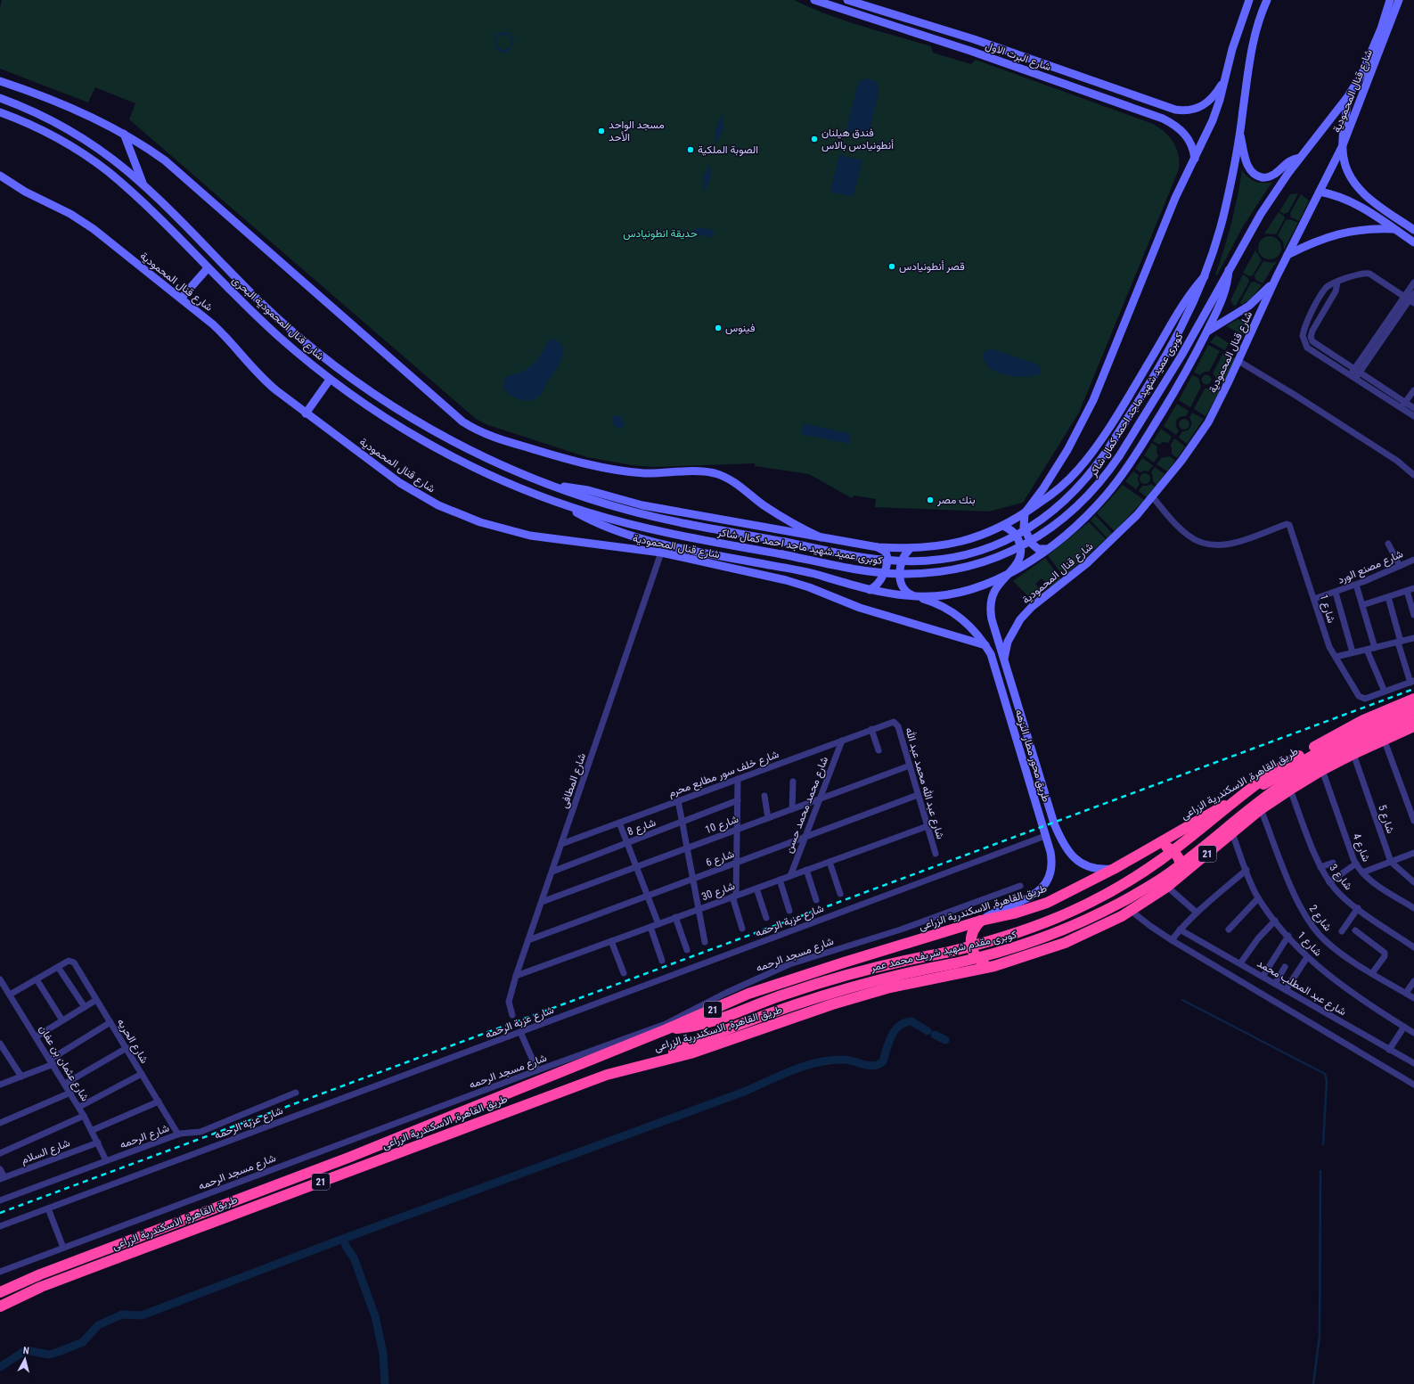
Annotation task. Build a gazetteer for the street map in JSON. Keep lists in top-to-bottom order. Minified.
{"streets":{"highway":["طريق القاهرة, الاسكندرية الزراعى","21","كوبرى مقدم شهيد شريف محمد عمر"],"main road":["شارع البرت الاول","شارع قنال المحمودية","شارع قنال المحمودية البحرى","كوبرى عميد شهيد ماجد احمد كمال شاكر","طريق محور مطار النزهه"],"street":["شارع مصنع الورد","شارع 1","شارع خلف سور مطابع محرم","شارع المطافى","شارع عبد الله محمد عبد الله","شارع محمد محمد حسن","شارع 5","شارع 10","شارع 8","شارع 4","شارع 6","شارع 3","شارع 30","شارع 2","شارع عزبة الرحمه","شارع مسجد الرحمه","شارع عبد المطلب محمد","شارع الحريه","شارع عثمان بن عفان","شارع الرحمه","شارع السلام"]},"crossings":[["شارع قنال المحمودية","كوبرى عميد شهيد ماجد احمد كمال شاكر"],["شارع قنال المحمودية","شارع 1"],["شارع قنال المحمودية","طريق محور مطار النزهه"],["شارع قنال المحمودية","شارع المطافى"],["شارع قنال المحمودية البحرى","كوبرى عميد شهيد ماجد احمد كمال شاكر"],["شارع مصنع الورد","شارع 1"],["شارع 1","طريق القاهرة, الاسكندرية الزراعى"],["طريق محور مطار النزهه","طريق القاهرة, الاسكندرية الزراعى"],["طريق محور مطار النزهه","شارع عزبة الرحمه"],["شارع خلف سور مطابع محرم","شارع المطافى"],["شارع خلف سور مطابع محرم","شارع عبد الله محمد عبد الله"],["شارع خلف سور مطابع محرم","شارع محمد محمد حسن"],["شارع المطافى","شارع 10"],["شارع المطافى","شارع 8"],["شارع المطافى","شارع 6"],["شارع المطافى","شارع 30"],["شارع عبد الله محمد عبد الله","شارع 10"],["شارع عبد الله محمد عبد الله","شارع 6"],["شارع عبد الله محمد عبد الله","شارع 30"],["طريق القاهرة, الاسكندرية الزراعى","شارع 5"],["طريق القاهرة, الاسكندرية الزراعى","شارع 4"],["طريق القاهرة, الاسكندرية الزراعى","شارع 3"],["طريق القاهرة, الاسكندرية الزراعى","شارع 2"],["طريق القاهرة, الاسكندرية الزراعى","كوبرى مقدم شهيد شريف محمد عمر"],["شارع محمد محمد حسن","شارع 10"],["شارع محمد محمد حسن","شارع 6"],["شارع محمد محمد حسن","شارع 30"],["شارع الحريه","شارع الرحمه"],["شارع عثمان بن عفان","شارع الرحمه"],["شارع عثمان بن عفان","شارع السلام"]],"parks":["حديقة انطونيادس"],"places":["مسجد الواحد الأحد","فندق هيلنان أنطونيادس بالاس","الصوبة الملكية","قصر أنطونيادس","فينوس","بنك مصر"],"north":"top"}
